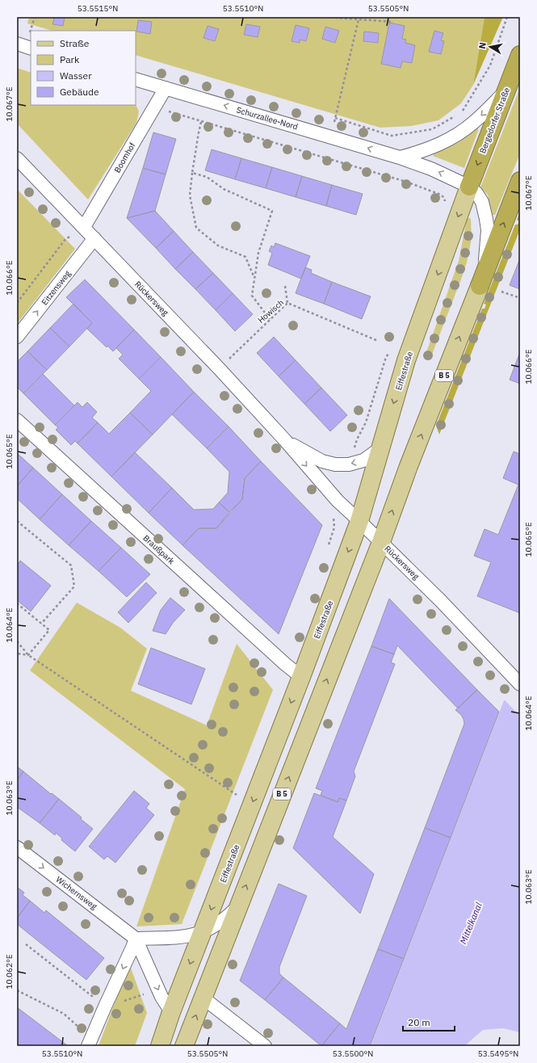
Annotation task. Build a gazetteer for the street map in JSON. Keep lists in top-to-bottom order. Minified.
{"streets":{"highway":["Bergedorfer Straße","B 5"],"main road":["Eiffestraße"],"street":["Schurzallee-Nord","Boomhof","Eitzensweg","Rückersweg","Braußpark","Wichernsweg"],"path":["Howisch"]},"crossings":[["Schurzallee-Nord","Bergedorfer Straße"],["Schurzallee-Nord","Boomhof"],["Schurzallee-Nord","Eiffestraße"],["Schurzallee-Nord","B 5"],["Bergedorfer Straße","Eiffestraße"],["Boomhof","Rückersweg"],["Eitzensweg","Rückersweg"],["Rückersweg","Howisch"],["Rückersweg","Eiffestraße"],["Rückersweg","B 5"],["Eiffestraße","Braußpark"],["Eiffestraße","Wichernsweg"]],"one_way":["Schurzallee-Nord","Bergedorfer Straße","Eitzensweg","Wichernsweg"],"water":["Mittelkanal"],"legend":["Straße","Park","Wasser","Gebäude"],"scale_bar":"20 m","north":"left","coordinates":["53.5515°N","53.5510°N","53.5505°N","10.067°E","10.066°E","10.065°E","10.064°E","10.063°E","10.062°E","53.5500°N","53.5495°N"]}
